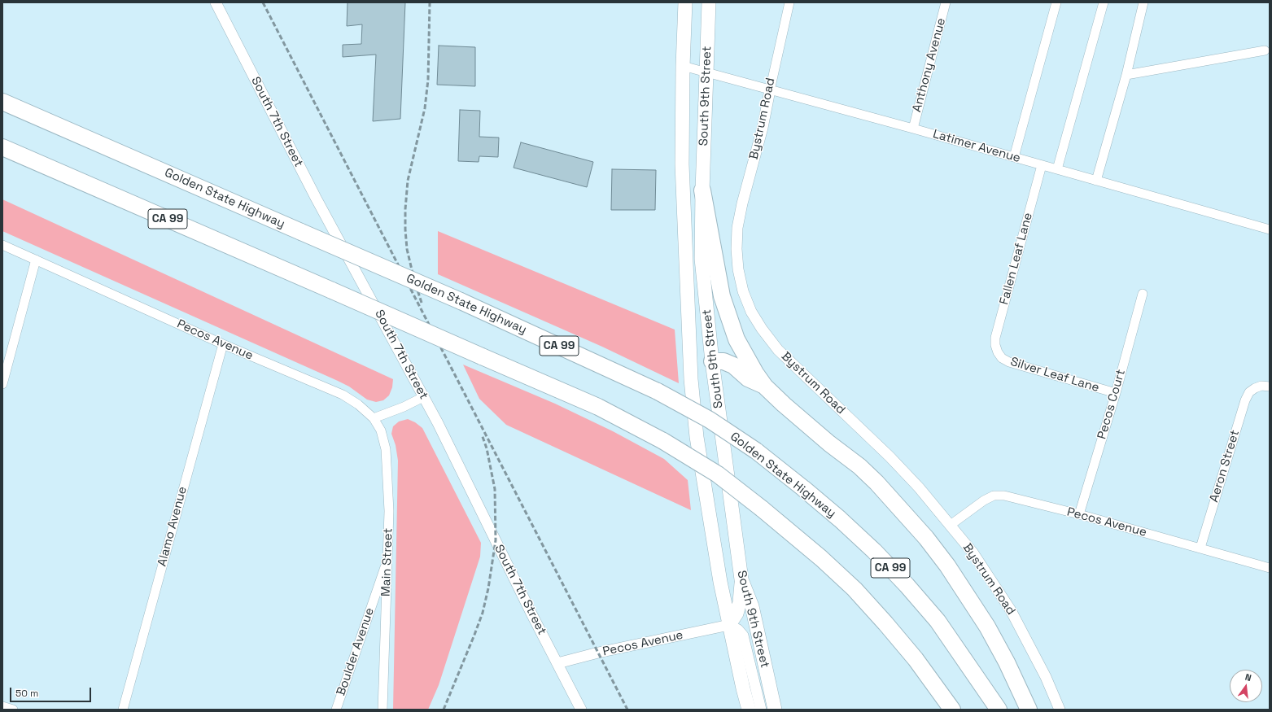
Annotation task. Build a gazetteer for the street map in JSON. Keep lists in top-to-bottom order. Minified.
{"streets":{"highway":["Golden State Highway","CA 99"],"main road":["South 9th Street"],"street":["Anthony Avenue","Bystrum Road","South 7th Street","Latimer Avenue","Fallen Leaf Lane","Pecos Avenue","Silver Leaf Lane","Pecos Court","Aeron Street","Alamo Avenue","Main Street","Boulder Avenue"]},"crossings":[["Anthony Avenue","Latimer Avenue"],["South 9th Street","Latimer Avenue"],["South 9th Street","Pecos Avenue"],["Bystrum Road","Latimer Avenue"],["Bystrum Road","Pecos Avenue"],["South 7th Street","Pecos Avenue"],["Latimer Avenue","Fallen Leaf Lane"],["Fallen Leaf Lane","Silver Leaf Lane"],["Pecos Avenue","Pecos Court"],["Pecos Avenue","Aeron Street"],["Pecos Avenue","Alamo Avenue"],["Pecos Avenue","Main Street"],["Silver Leaf Lane","Pecos Court"],["Main Street","Boulder Avenue"]],"scale_bar":"50 m","north":"top"}
